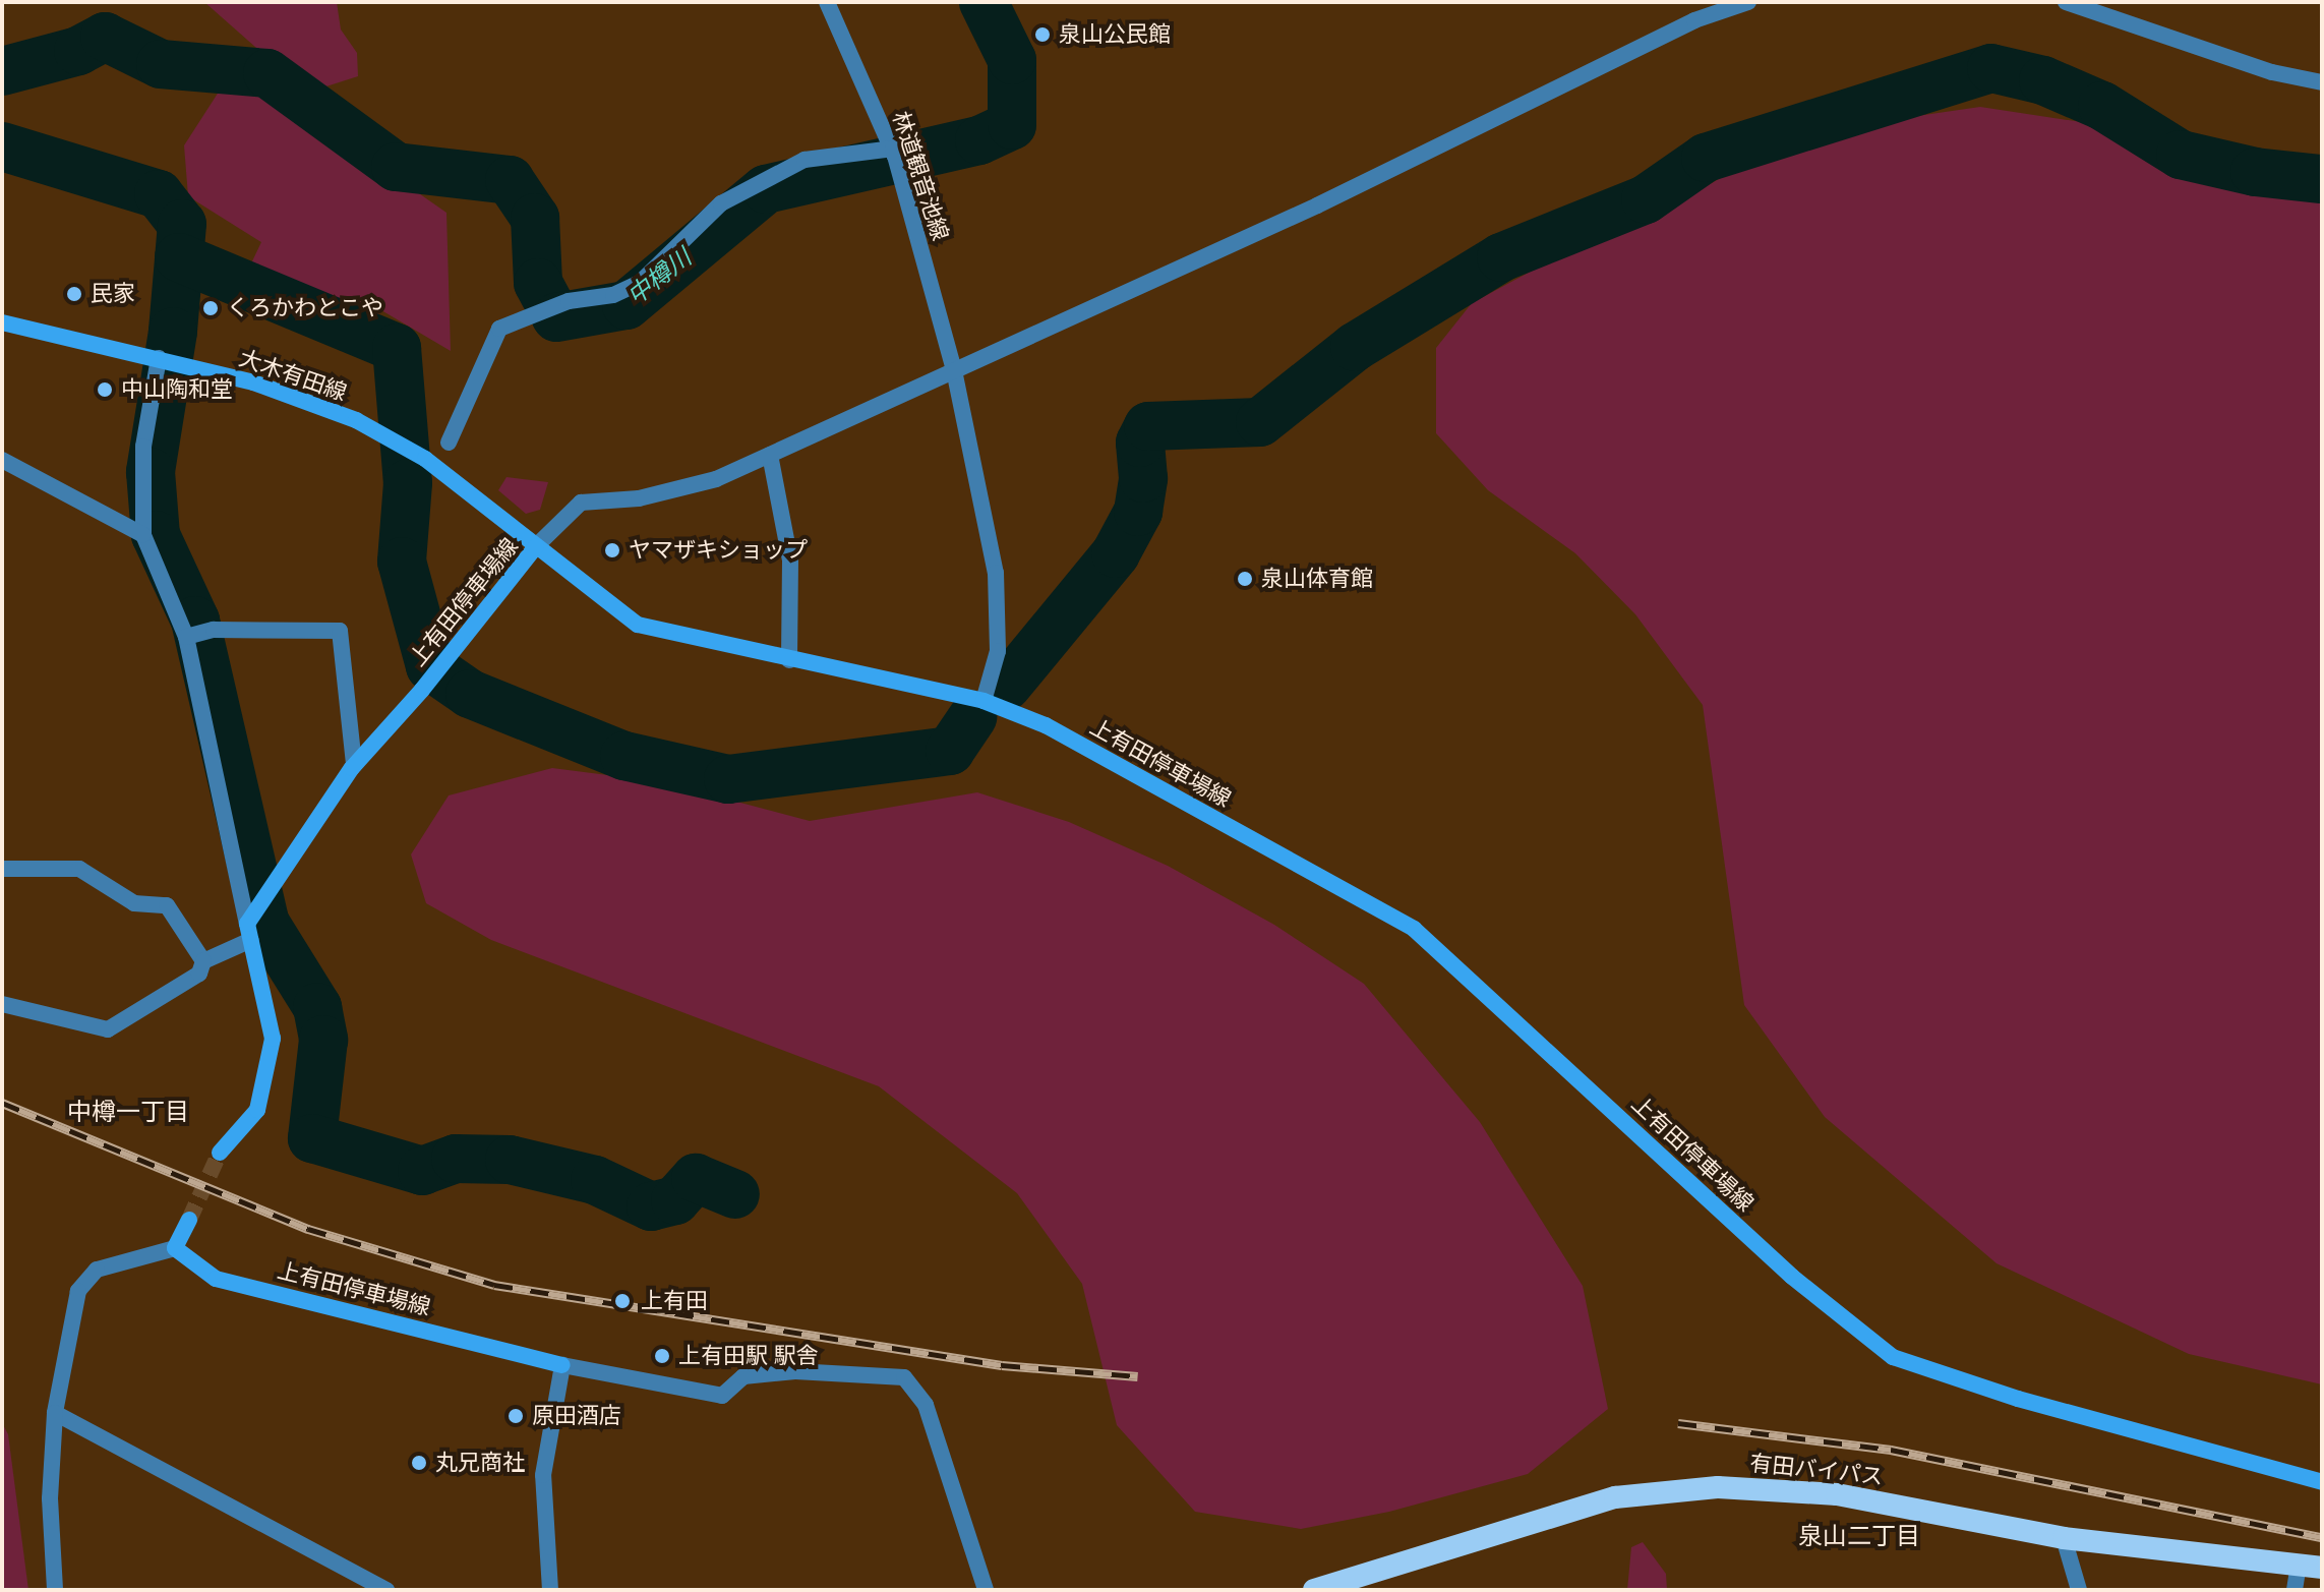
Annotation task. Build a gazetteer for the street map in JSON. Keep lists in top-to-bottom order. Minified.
{"streets":{"highway":["有田バイパス"],"main road":["大木有田線","上有田停車場線"],"street":["林道観音池線"]},"crossings":[["大木有田線","上有田停車場線"]],"districts":["中樽一丁目","泉山二丁目"],"water":["中樽川"],"places":["泉山公民館","民家","くろかわとこや","中山陶和堂","ヤマザキショップ","泉山体育館","上有田","上有田駅 駅舎","原田酒店","丸兄商社"]}
